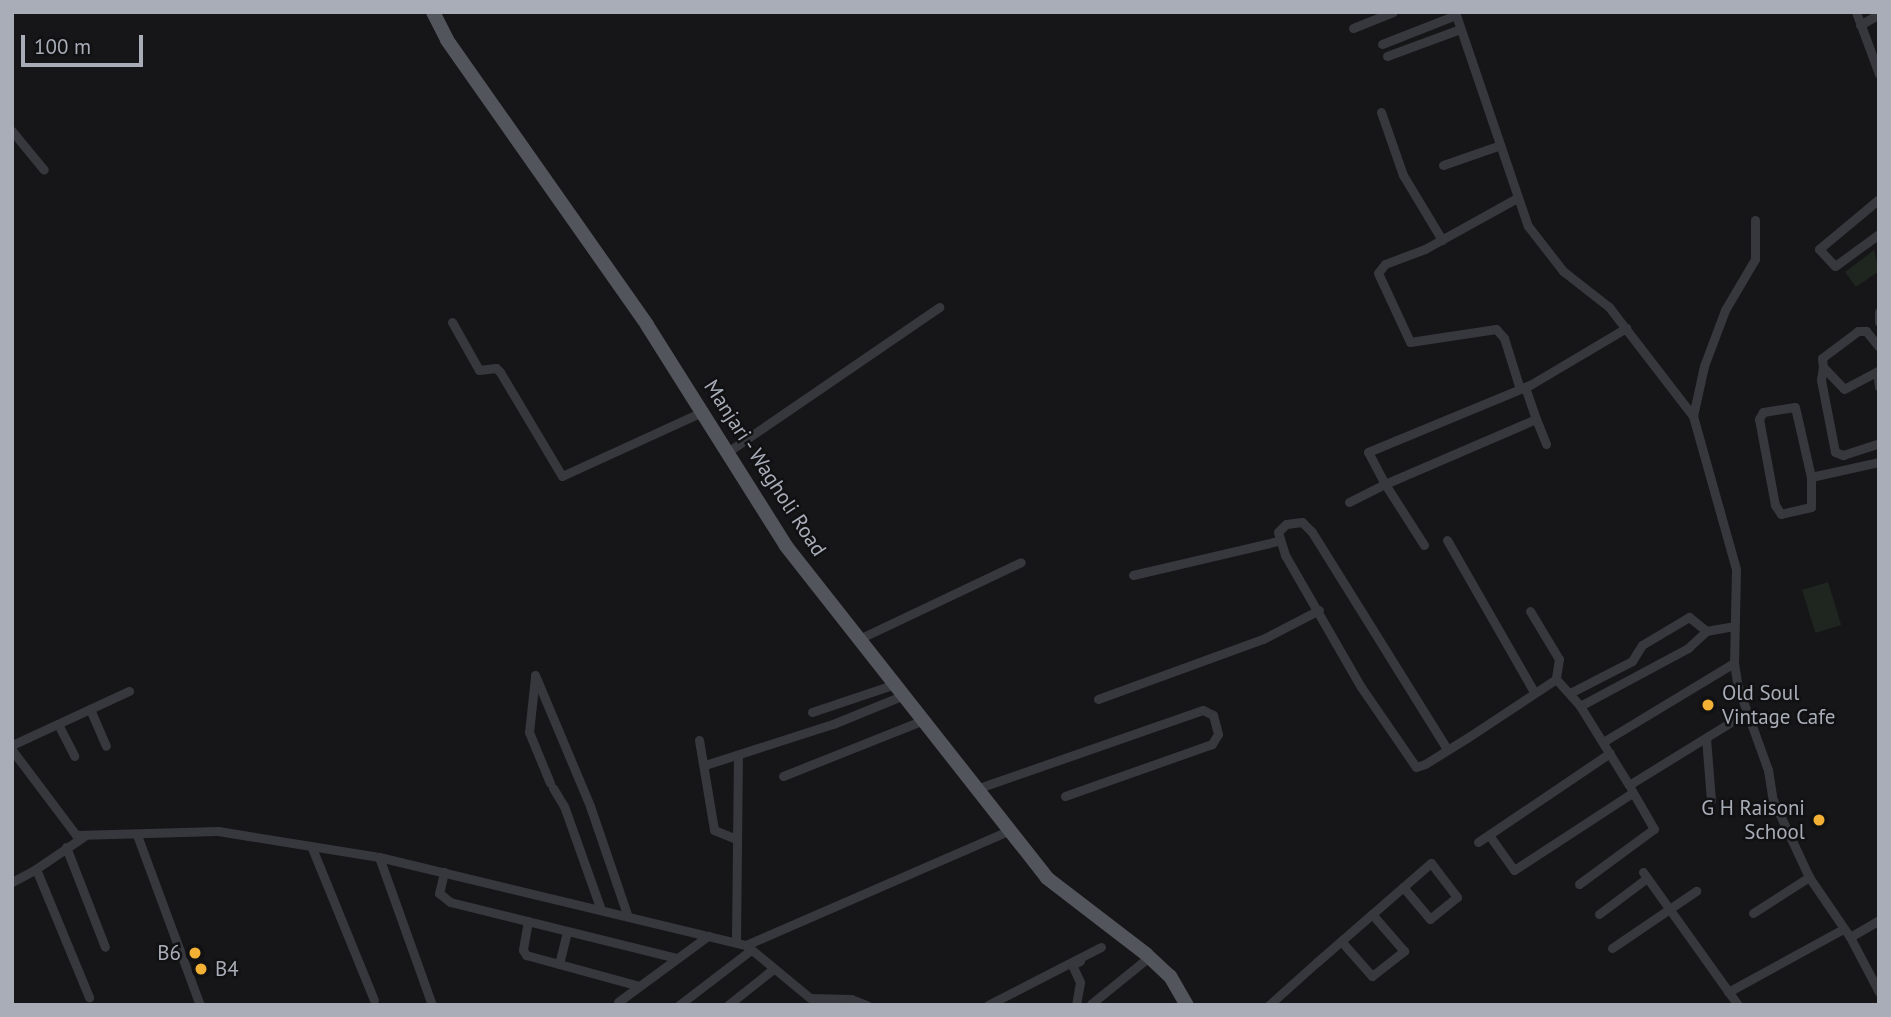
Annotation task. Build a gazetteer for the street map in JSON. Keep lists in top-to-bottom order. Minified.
{"streets":{"main road":["Manjari - Wagholi Road"]},"places":["Old Soul Vintage Cafe","G H Raisoni School","B6","B4"],"scale_bar":"100 m"}
